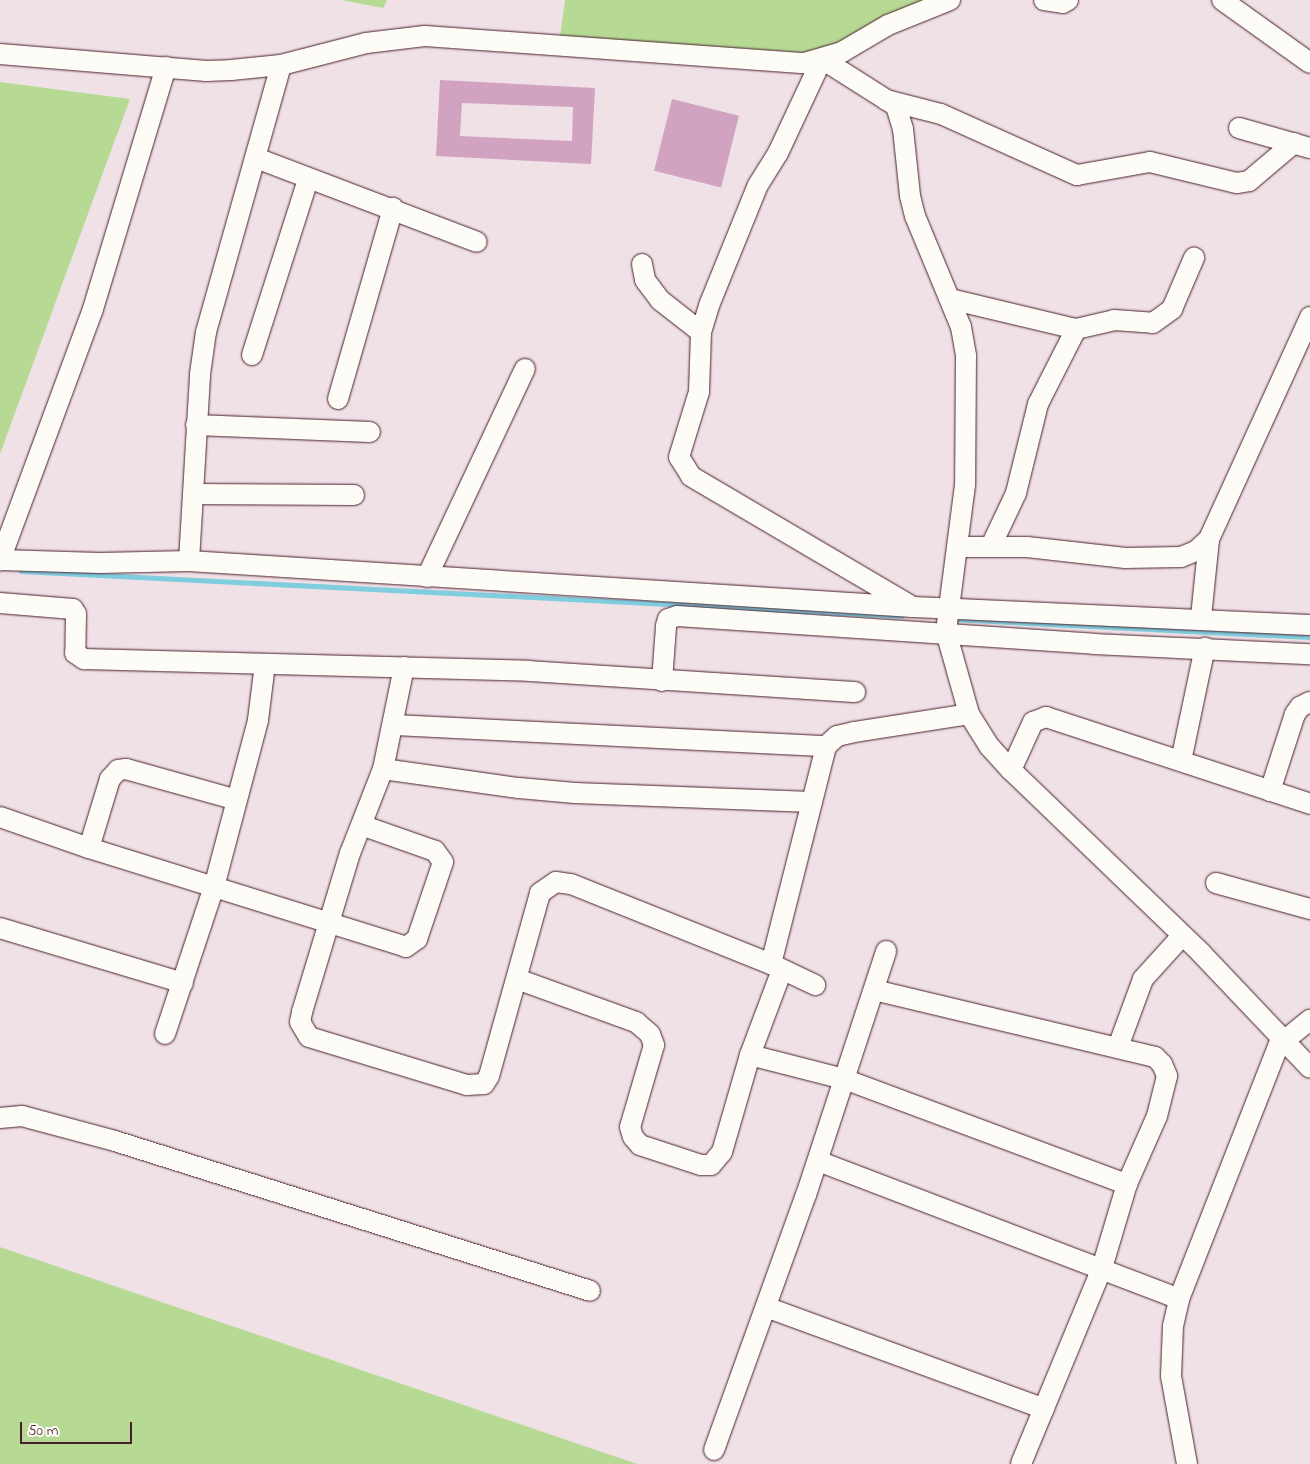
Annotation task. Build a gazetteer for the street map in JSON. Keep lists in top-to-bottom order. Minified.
{"scale_bar":"50 m"}
